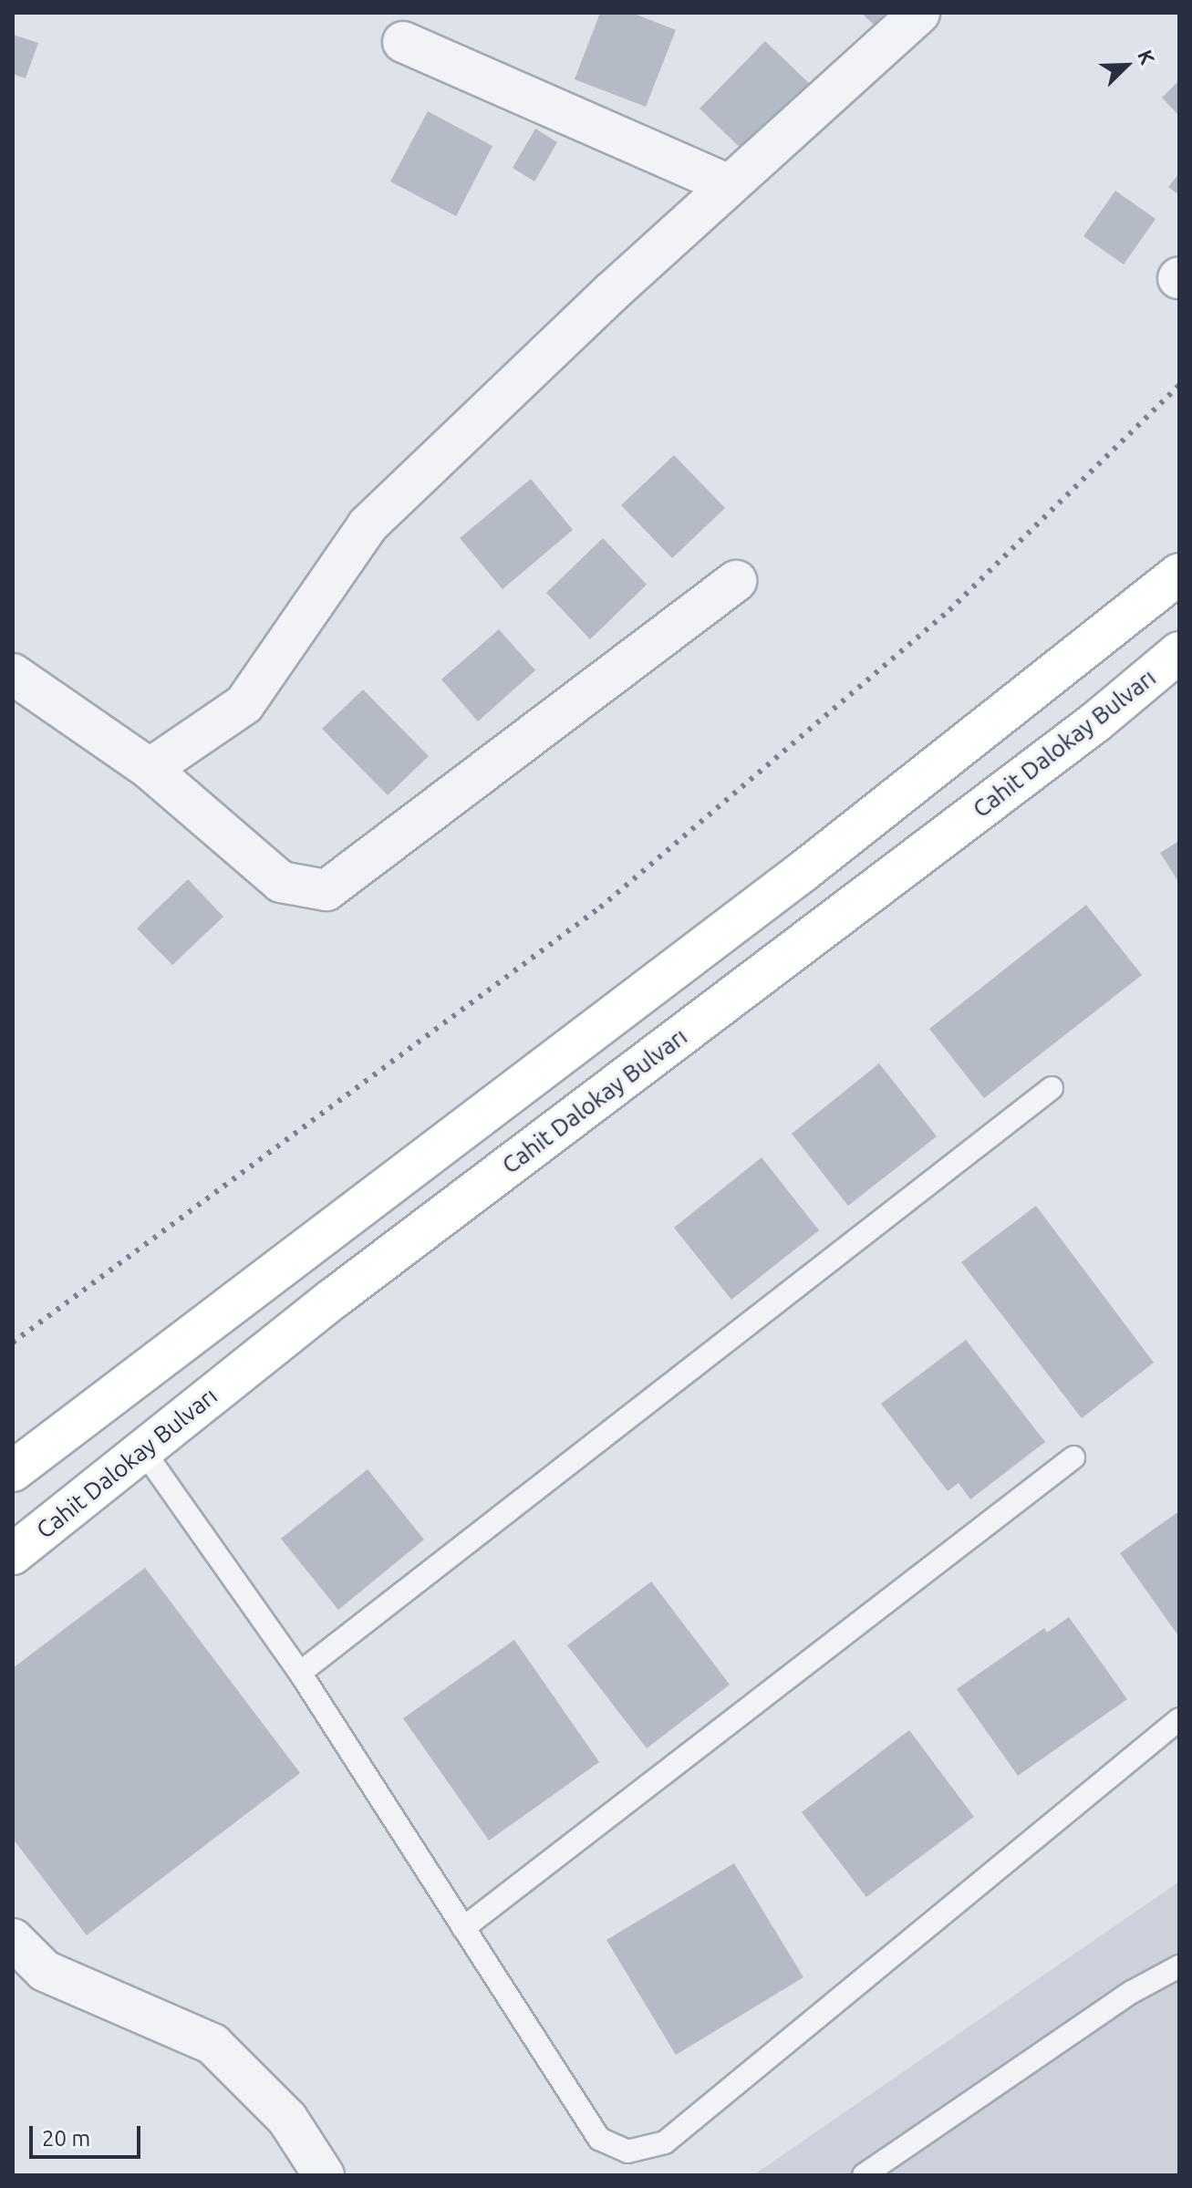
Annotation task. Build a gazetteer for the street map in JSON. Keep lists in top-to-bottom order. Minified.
{"streets":{"main road":["Cahit Dalokay Bulvarı"]},"scale_bar":"20 m","north":"top right"}
